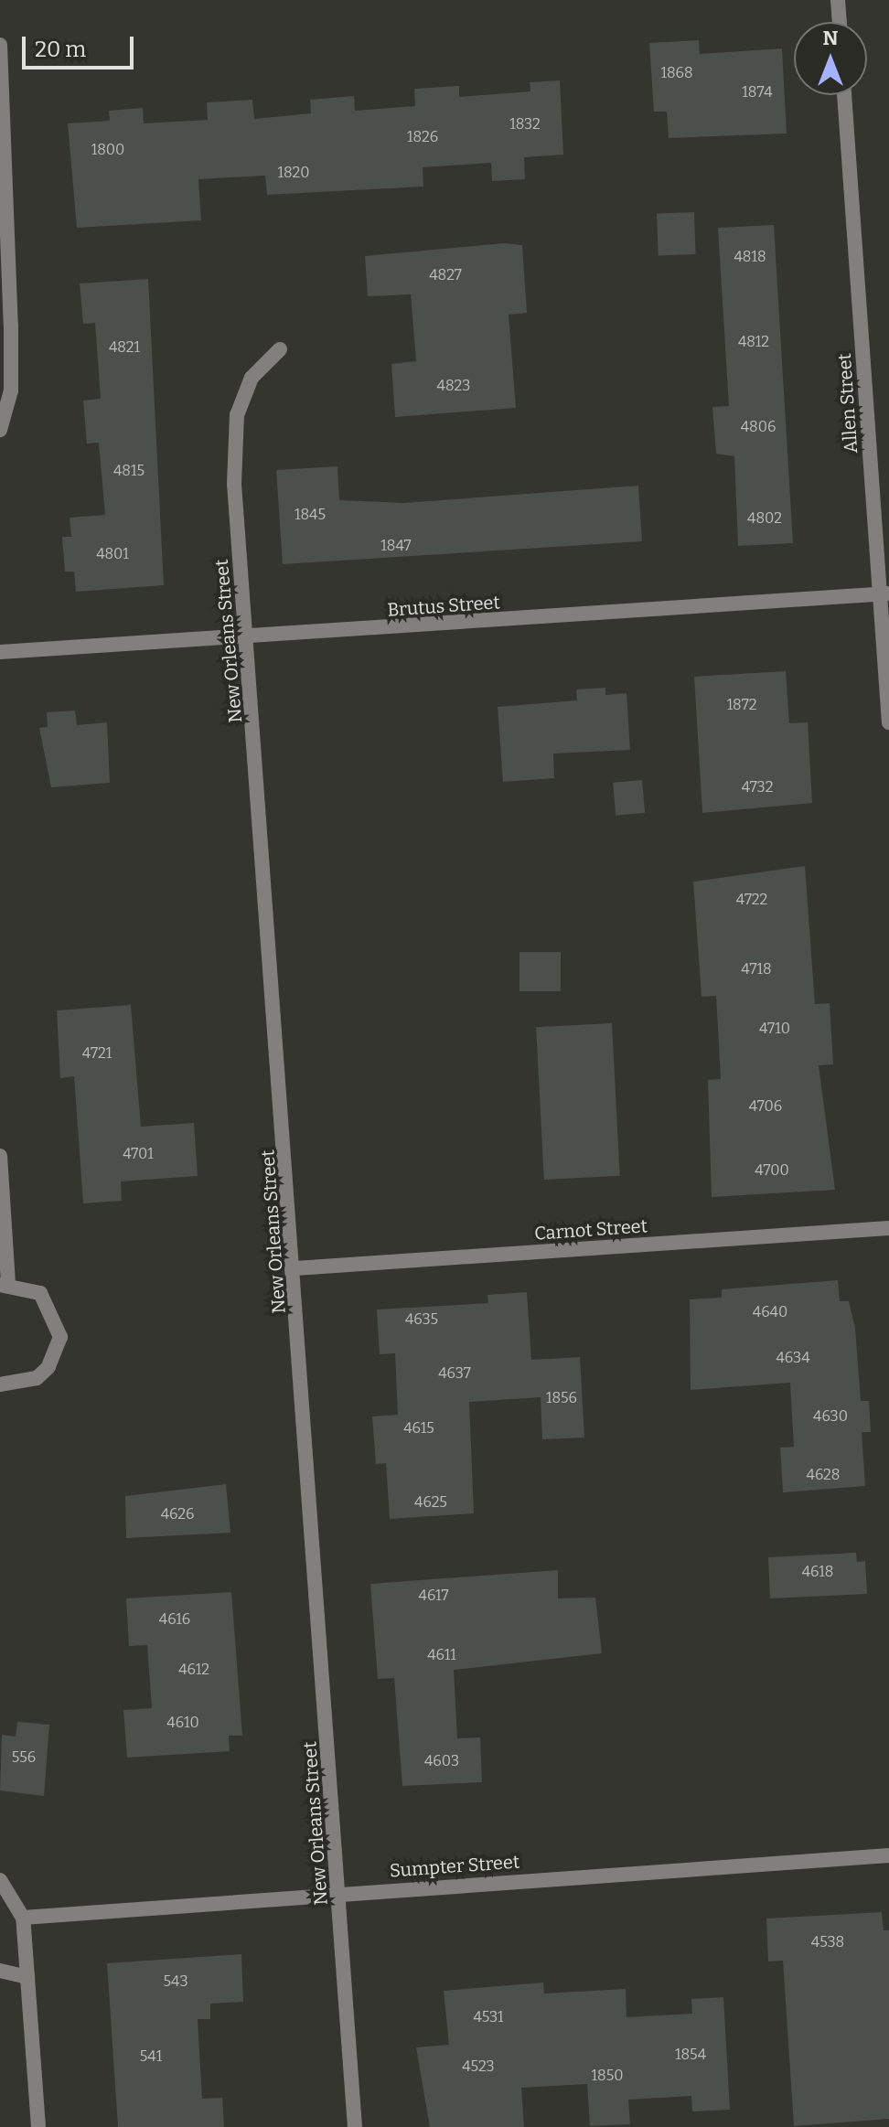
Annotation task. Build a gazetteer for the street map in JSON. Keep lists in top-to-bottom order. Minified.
{"streets":{"street":["Allen Street","Brutus Street","New Orleans Street","Carnot Street","Sumpter Street"]},"crossings":[["Allen Street","Brutus Street"],["Brutus Street","New Orleans Street"],["New Orleans Street","Carnot Street"],["New Orleans Street","Sumpter Street"]],"house_numbers":["1868","1874","1832","1826","1800","1820","4818","4827","4812","4821","4823","4806","4815","1845","4802","1847","4801","1872","4732","4722","4718","4710","4721","4706","4701","4700","4640","4635","4634","4637","1856","4630","4615","4628","4625","4626","4618","4617","4616","4611","4612","4610","556","4603","4538","543","4531","1854","541","4523","1850"],"scale_bar":"20 m","north":"top"}
